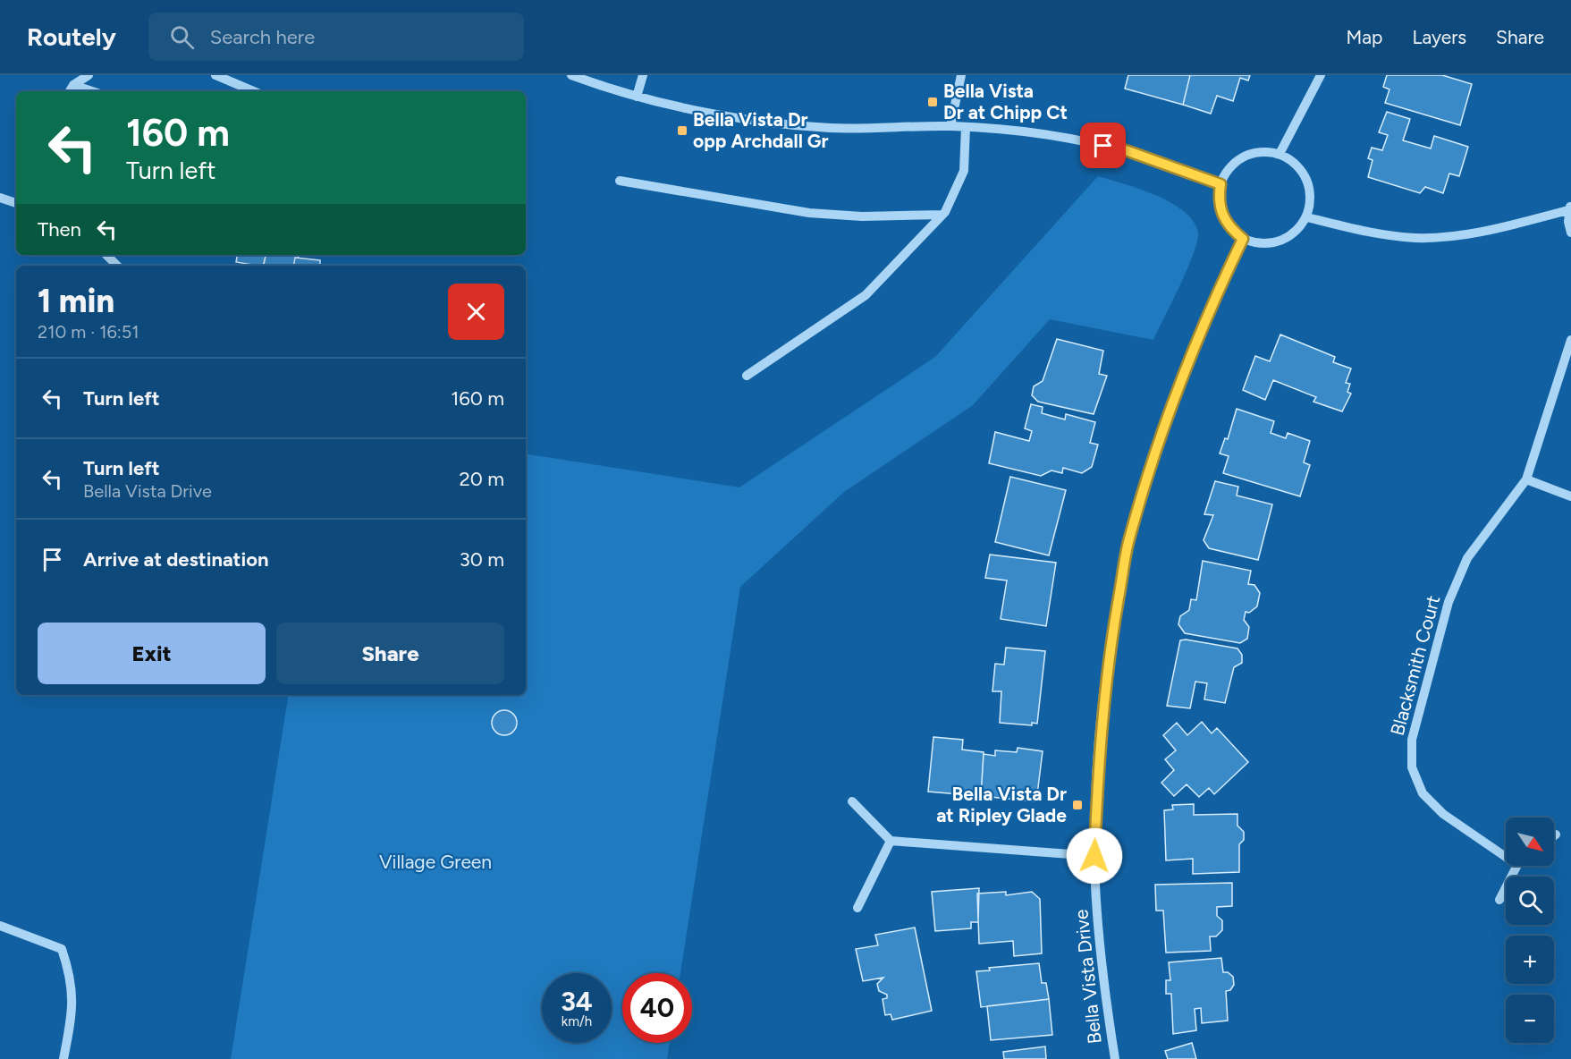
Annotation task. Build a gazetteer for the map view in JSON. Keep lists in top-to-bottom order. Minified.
{"streets":{"street":["Blacksmith Court","Bella Vista Drive"]},"parks":["Village Green"],"places":{"transit":["Bella Vista Dr at Chipp Ct","Bella Vista Dr opp Archdall Gr","Bella Vista Dr at Ripley Glade"]},"north":"bottom right","page":{"header":"Routely","search":"Search here","nav":["Map","Layers","Share"],"turn":["160 m","Turn left"],"then":"Then","heading":["1 min","210 m · 16:51"],"list":[{"name":"Turn left","value":"160 m"},{"name":"Turn left","note":"Bella Vista Drive","value":"20 m"},{"name":"Arrive at destination","value":"30 m"}],"buttons":["Exit","Share"],"map_buttons":["+","−"],"speed":"34 km/h","limit":"40"}}
